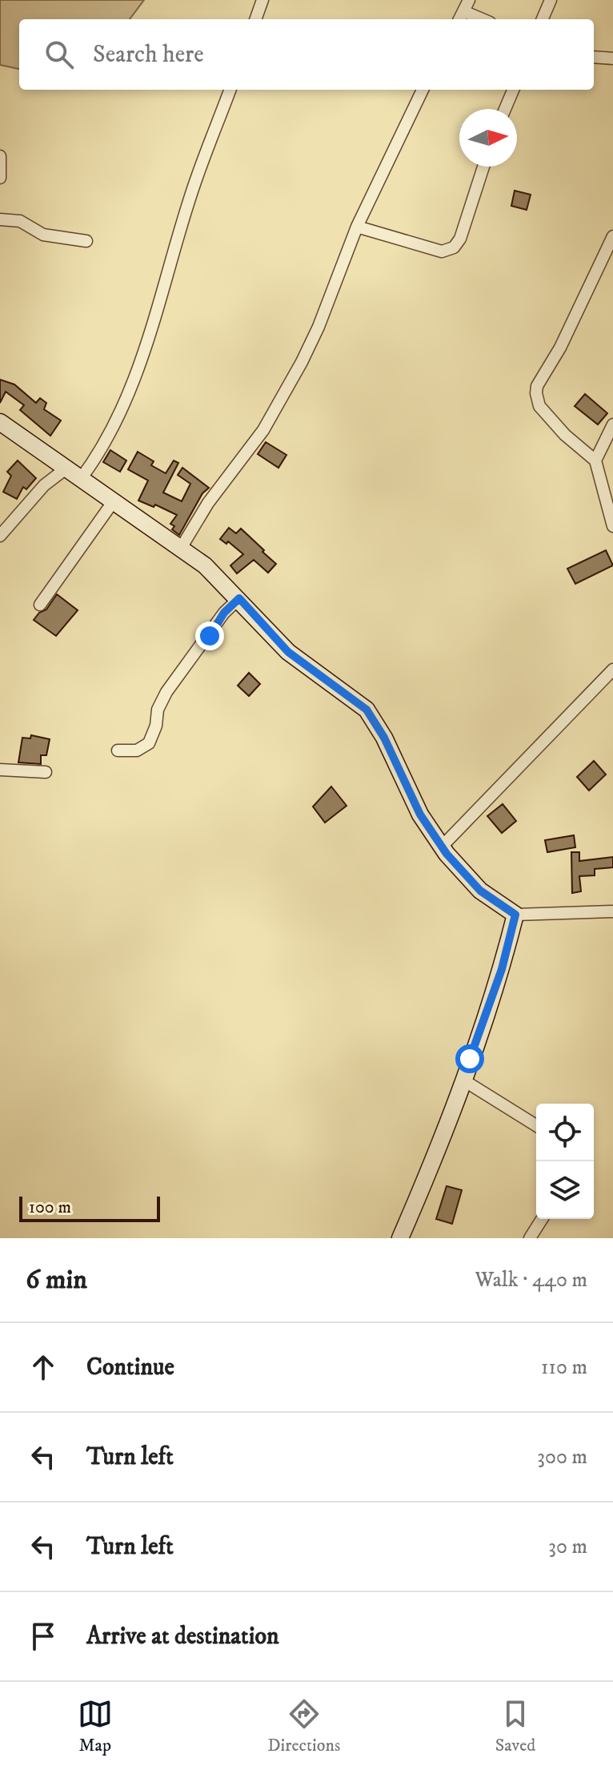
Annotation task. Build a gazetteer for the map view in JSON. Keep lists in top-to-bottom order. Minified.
{"scale_bar":"100 m","north":"right","page":{"search":"Search here","scale":"100 m","heading":["6 min","Walk · 440 m"],"list":[["Continue","110 m"],["Turn left","300 m"],["Turn left","30 m"],"Arrive at destination"],"nav":["Map","Directions","Saved"]}}
